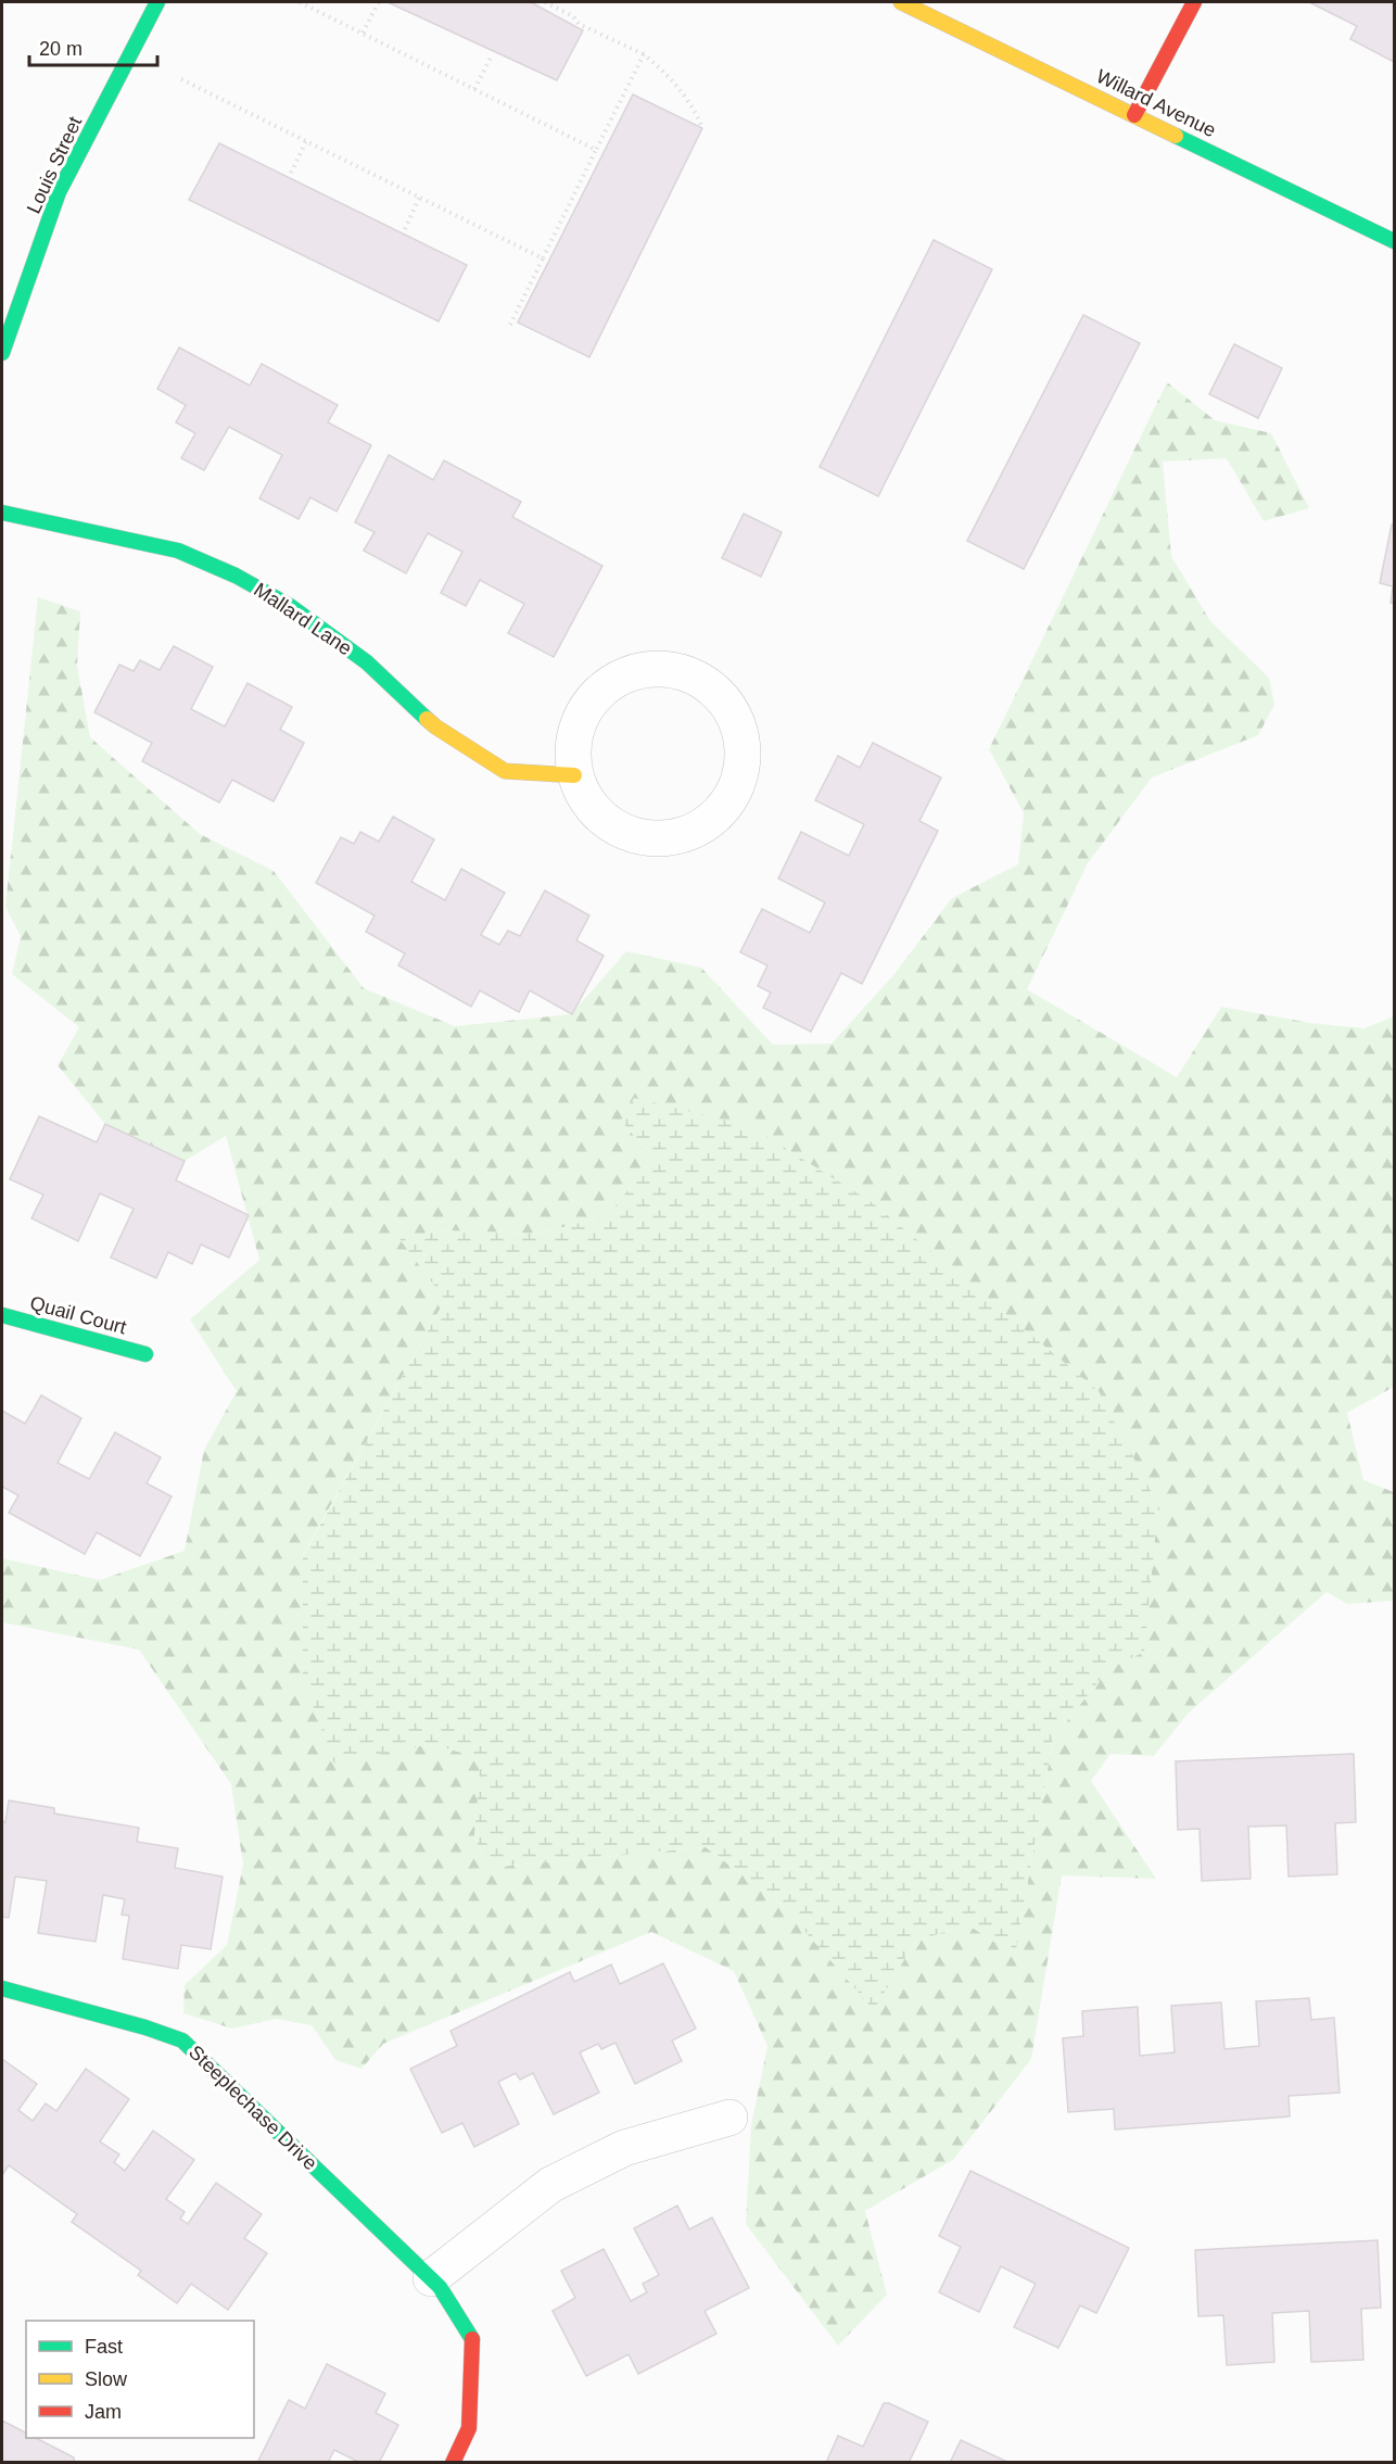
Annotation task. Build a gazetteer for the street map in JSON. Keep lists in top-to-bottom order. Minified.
{"streets":{"street":["Willard Avenue","Louis Street","Mallard Lane","Quail Court","Steeplechase Drive"]},"legend":["Fast","Slow","Jam"],"scale_bar":"20 m"}
